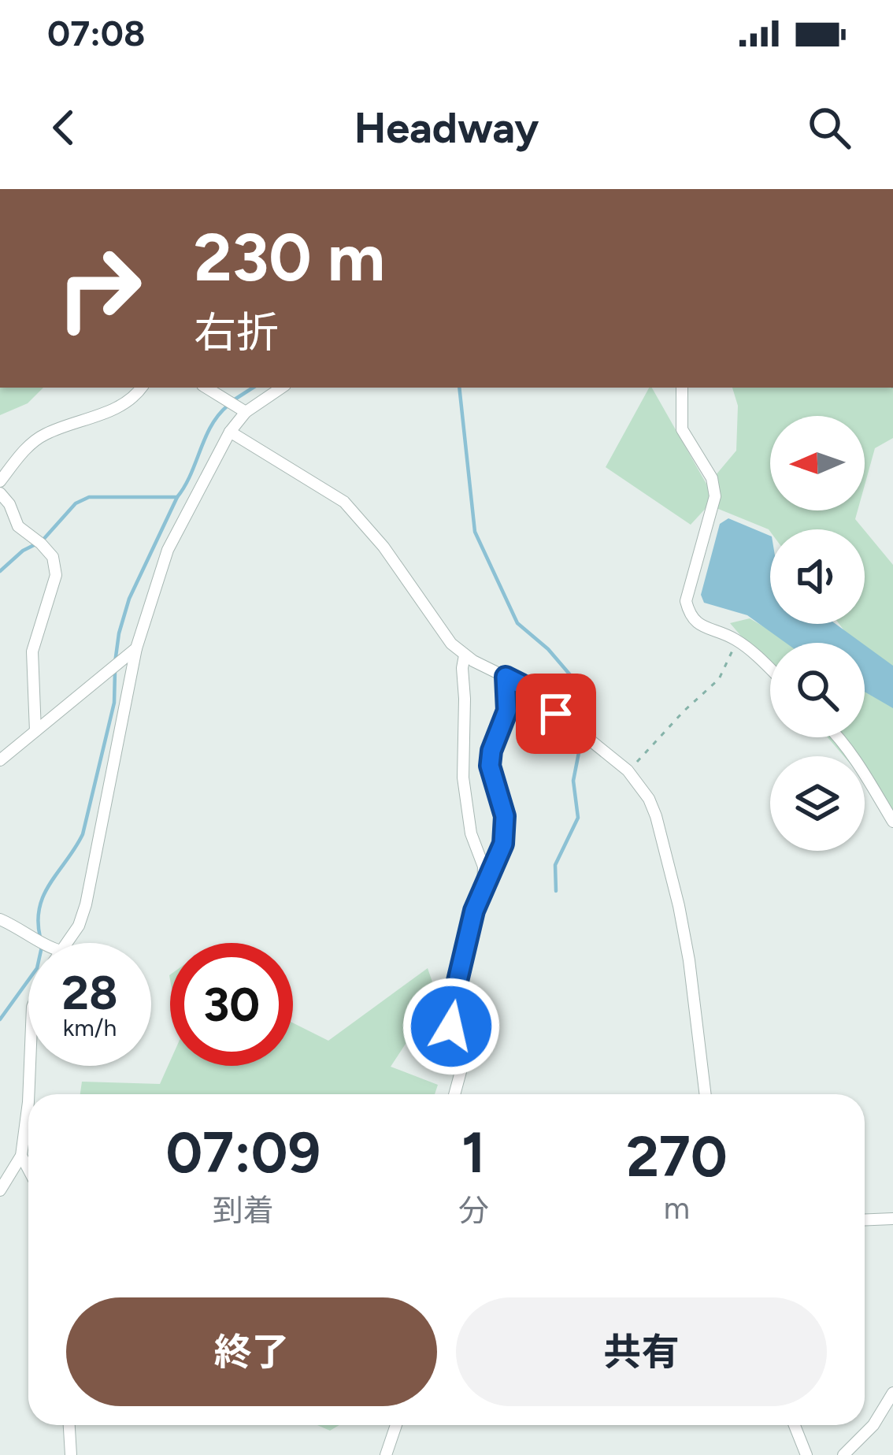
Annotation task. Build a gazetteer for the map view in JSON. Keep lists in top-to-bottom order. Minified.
{"north":"left","page":{"status":"07:08","header":"Headway","turn":["230 m","右折"],"speed":"28 km/h","limit":"30","eta":["07:09","到着","1","分","270","m"],"buttons":["終了","共有"]}}
